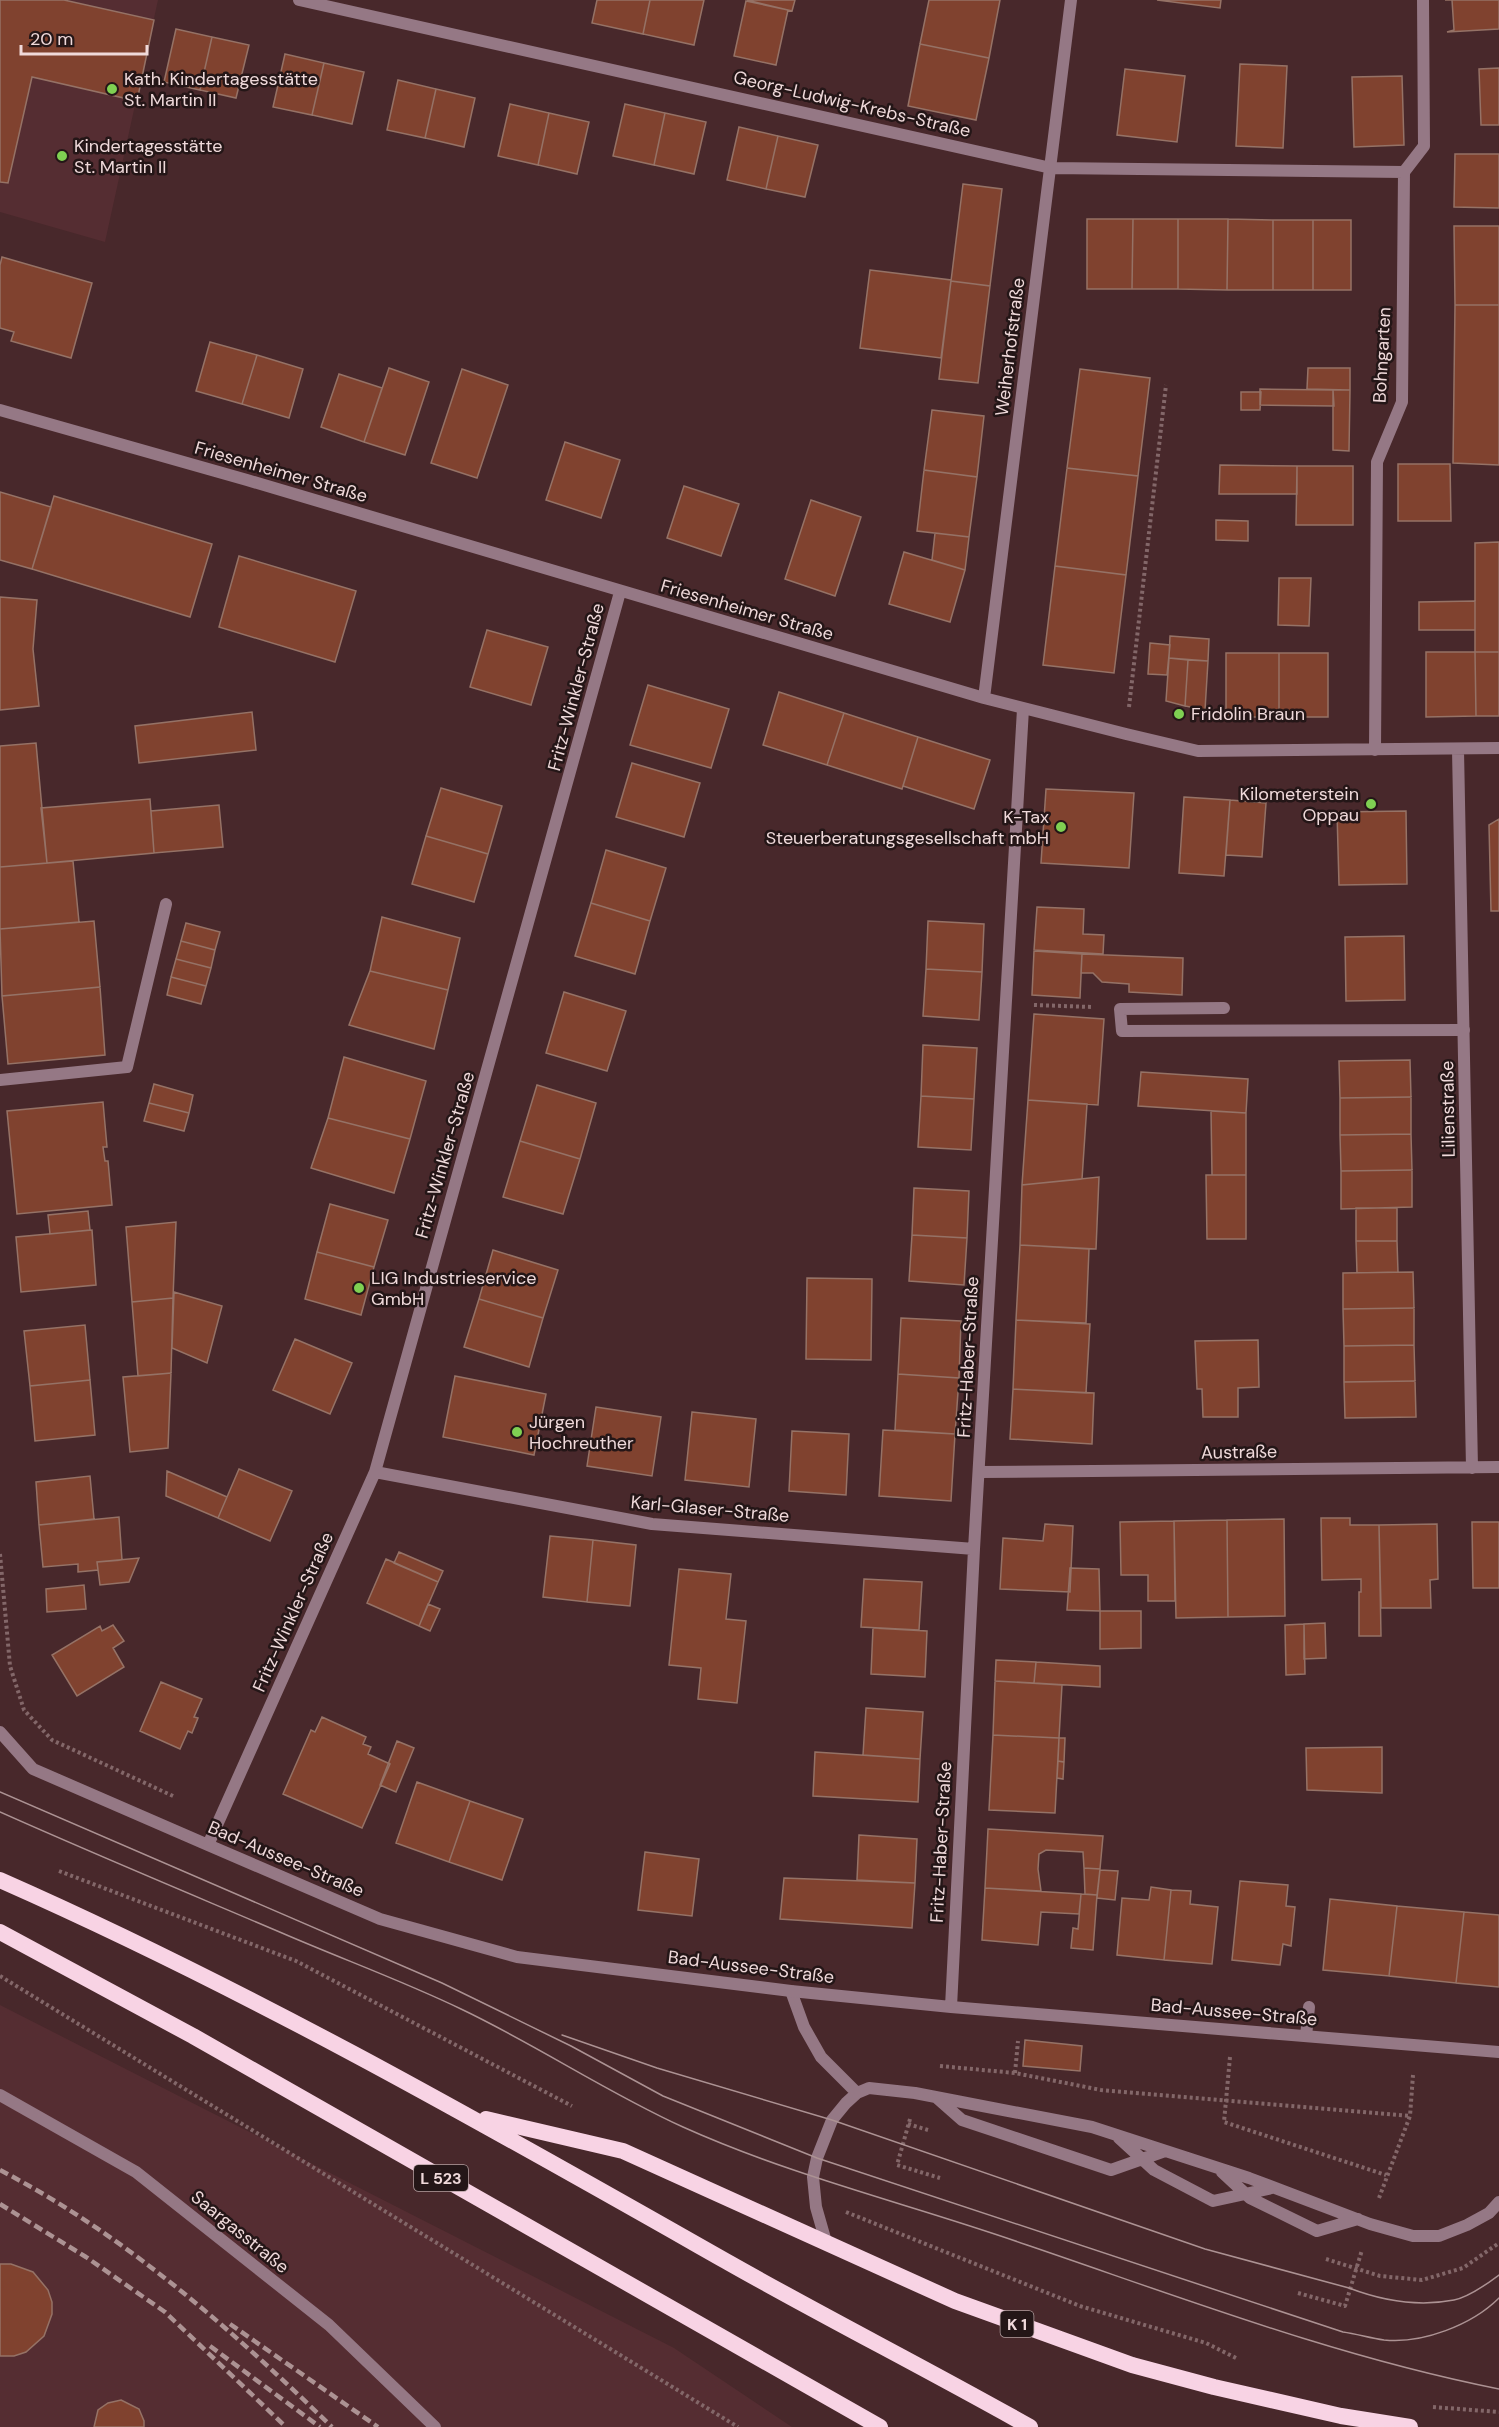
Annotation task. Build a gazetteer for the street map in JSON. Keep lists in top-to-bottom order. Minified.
{"streets":{"highway":["L 523","K 1"],"street":["Georg-Ludwig-Krebs-Straße","Weiherhofstraße","Bohngarten","Friesenheimer Straße","Fritz-Winkler-Straße","Lilienstraße","Fritz-Haber-Straße","Austraße","Karl-Glaser-Straße","Bad-Aussee-Straße","Saargasstraße"]},"crossings":[["Georg-Ludwig-Krebs-Straße","Weiherhofstraße"],["Georg-Ludwig-Krebs-Straße","Bohngarten"],["Weiherhofstraße","Friesenheimer Straße"],["Bohngarten","Friesenheimer Straße"],["Friesenheimer Straße","Fritz-Winkler-Straße"],["Friesenheimer Straße","Lilienstraße"],["Friesenheimer Straße","Fritz-Haber-Straße"],["Fritz-Winkler-Straße","Karl-Glaser-Straße"],["Fritz-Winkler-Straße","Bad-Aussee-Straße"],["Lilienstraße","Austraße"],["Fritz-Haber-Straße","Austraße"],["Fritz-Haber-Straße","Karl-Glaser-Straße"],["Fritz-Haber-Straße","Bad-Aussee-Straße"]],"places":["Kath. Kindertagesstätte St. Martin II","Kindertagesstätte St. Martin II","Fridolin Braun","Kilometerstein Oppau","K-Tax Steuerberatungsgesellschaft mbH","LIG Industrieservice GmbH","Jürgen Hochreuther"],"scale_bar":"20 m"}
